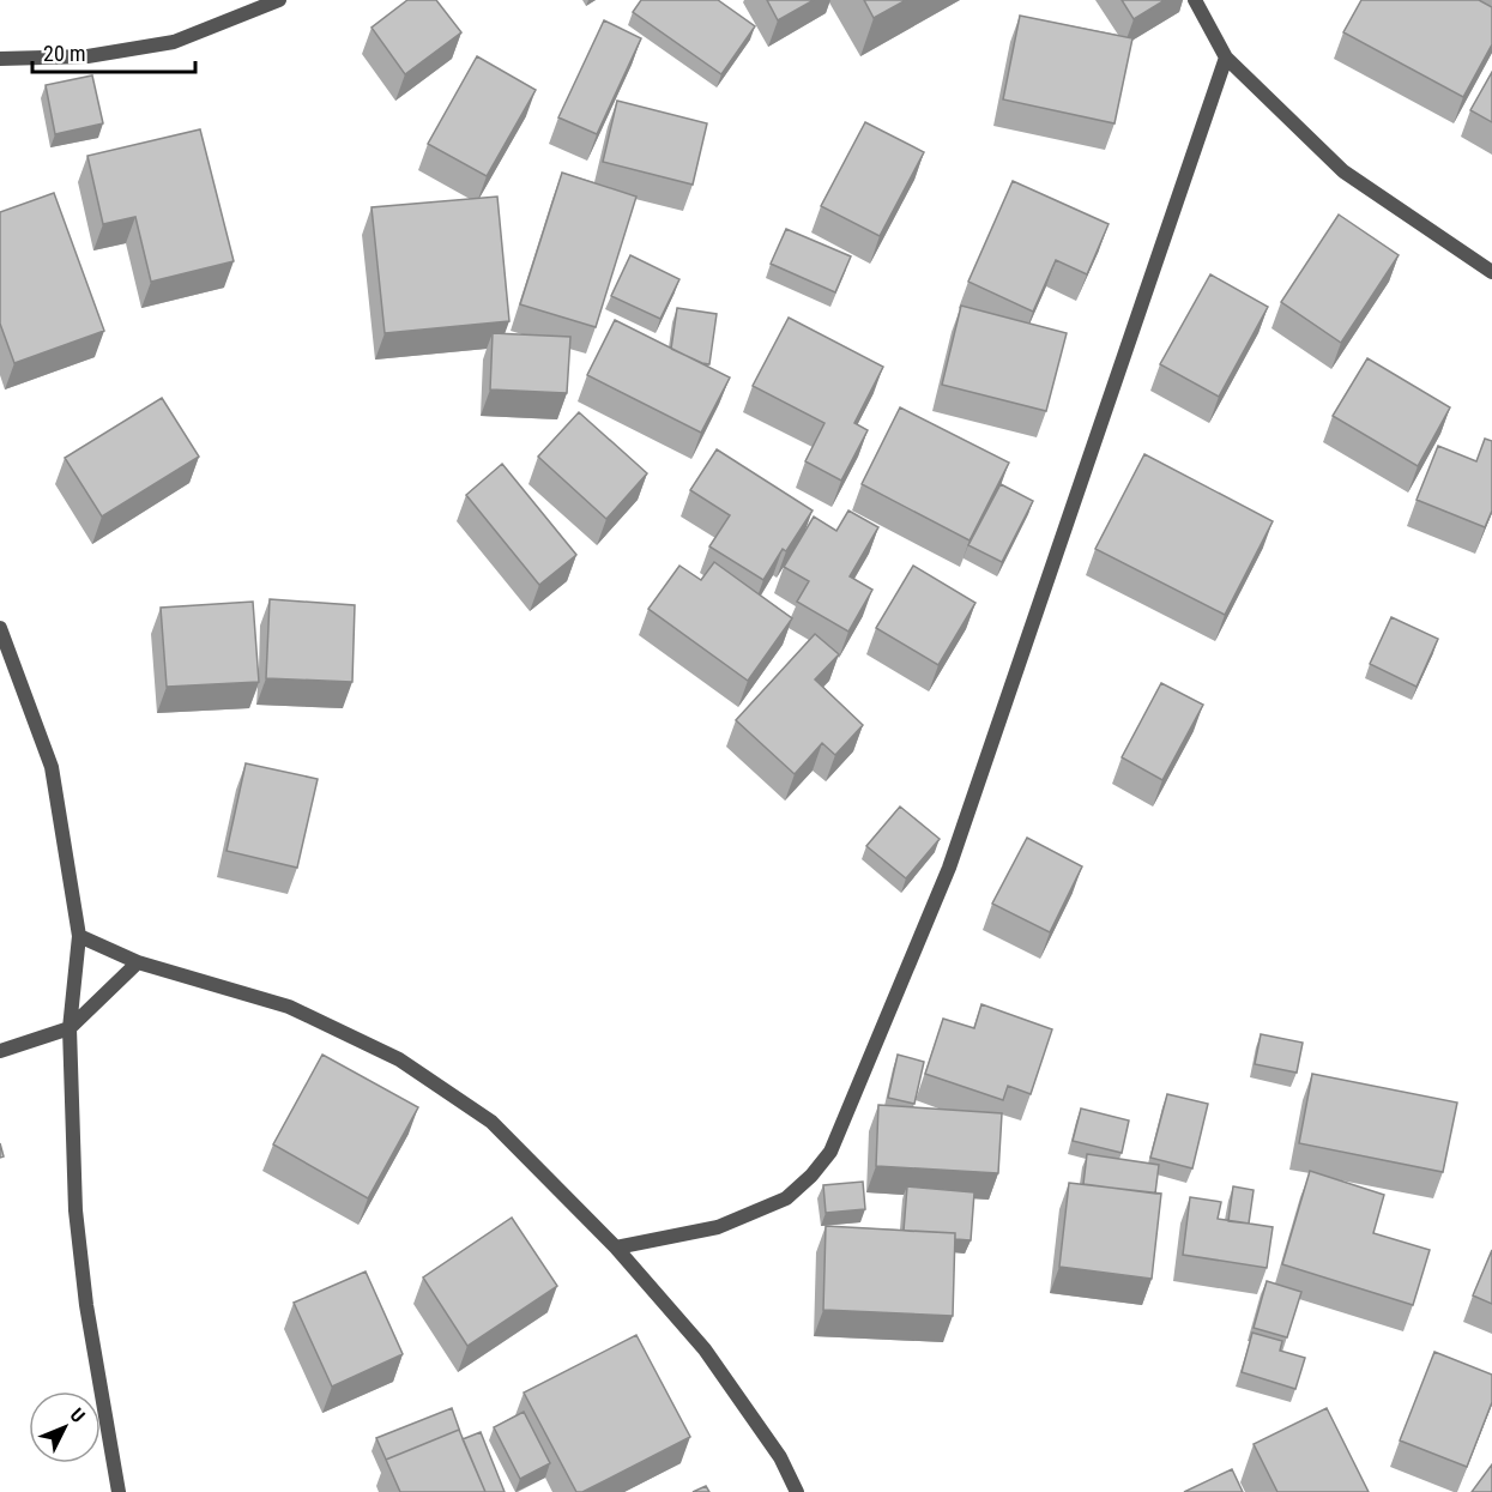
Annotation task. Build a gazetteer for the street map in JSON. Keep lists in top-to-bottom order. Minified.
{"scale_bar":"20 m","north":"top right"}
